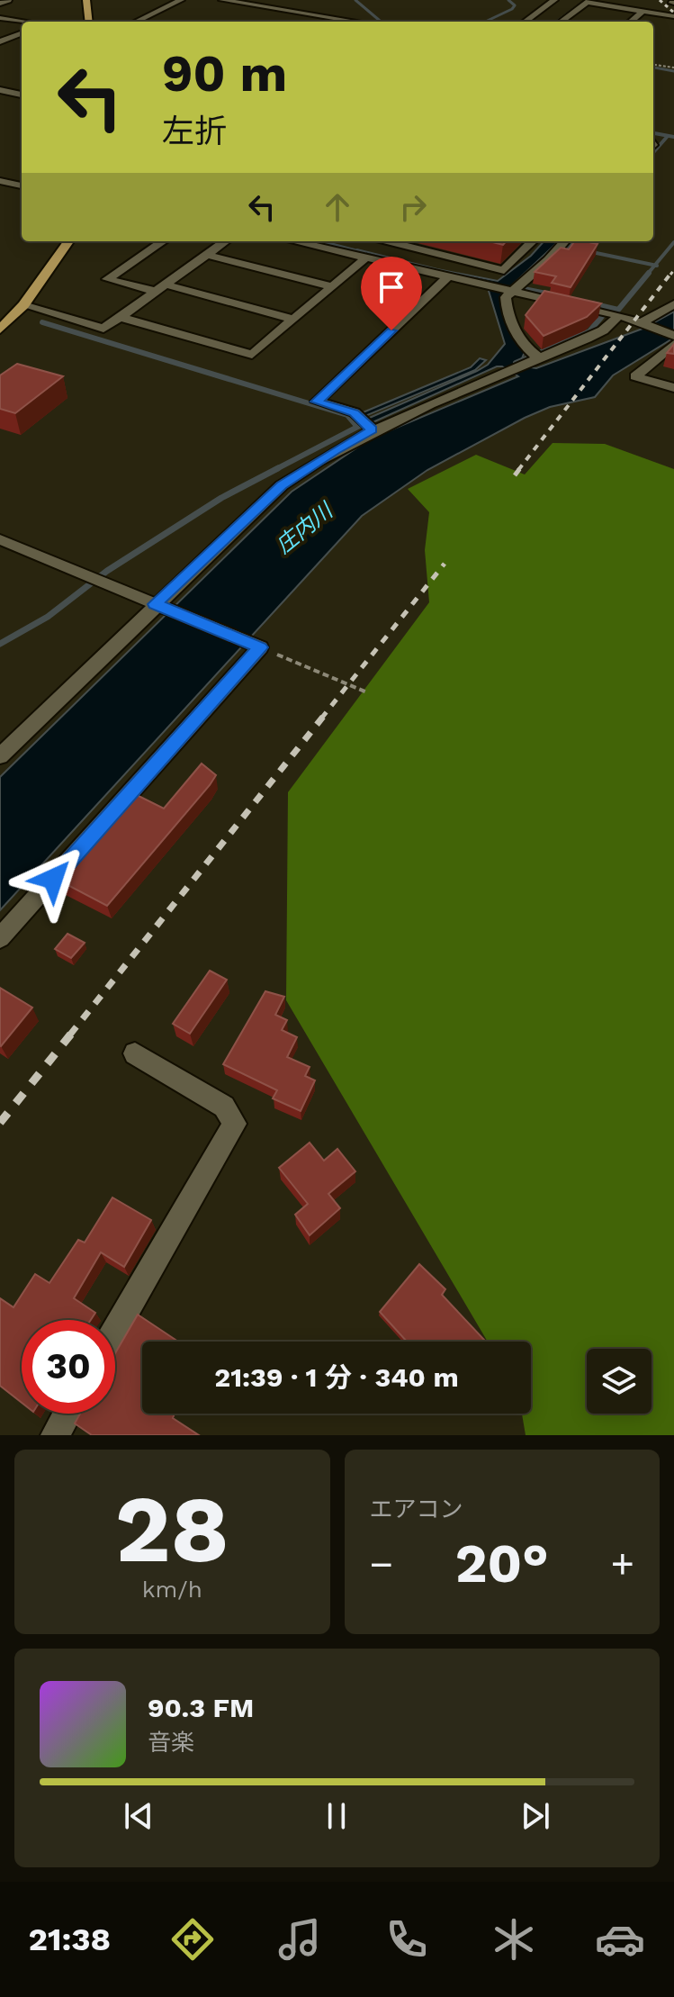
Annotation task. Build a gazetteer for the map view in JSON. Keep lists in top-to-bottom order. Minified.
{"water":["庄内川"],"page":{"turn":["90 m","左折"],"limit":"30","trip":"21:39 · 1 分 · 340 m","tile":[["28","km/h"],"エアコン"],"heat":["−","20°","+"],"song":["90.3 FM","音楽"],"tabs":"21:38"}}
